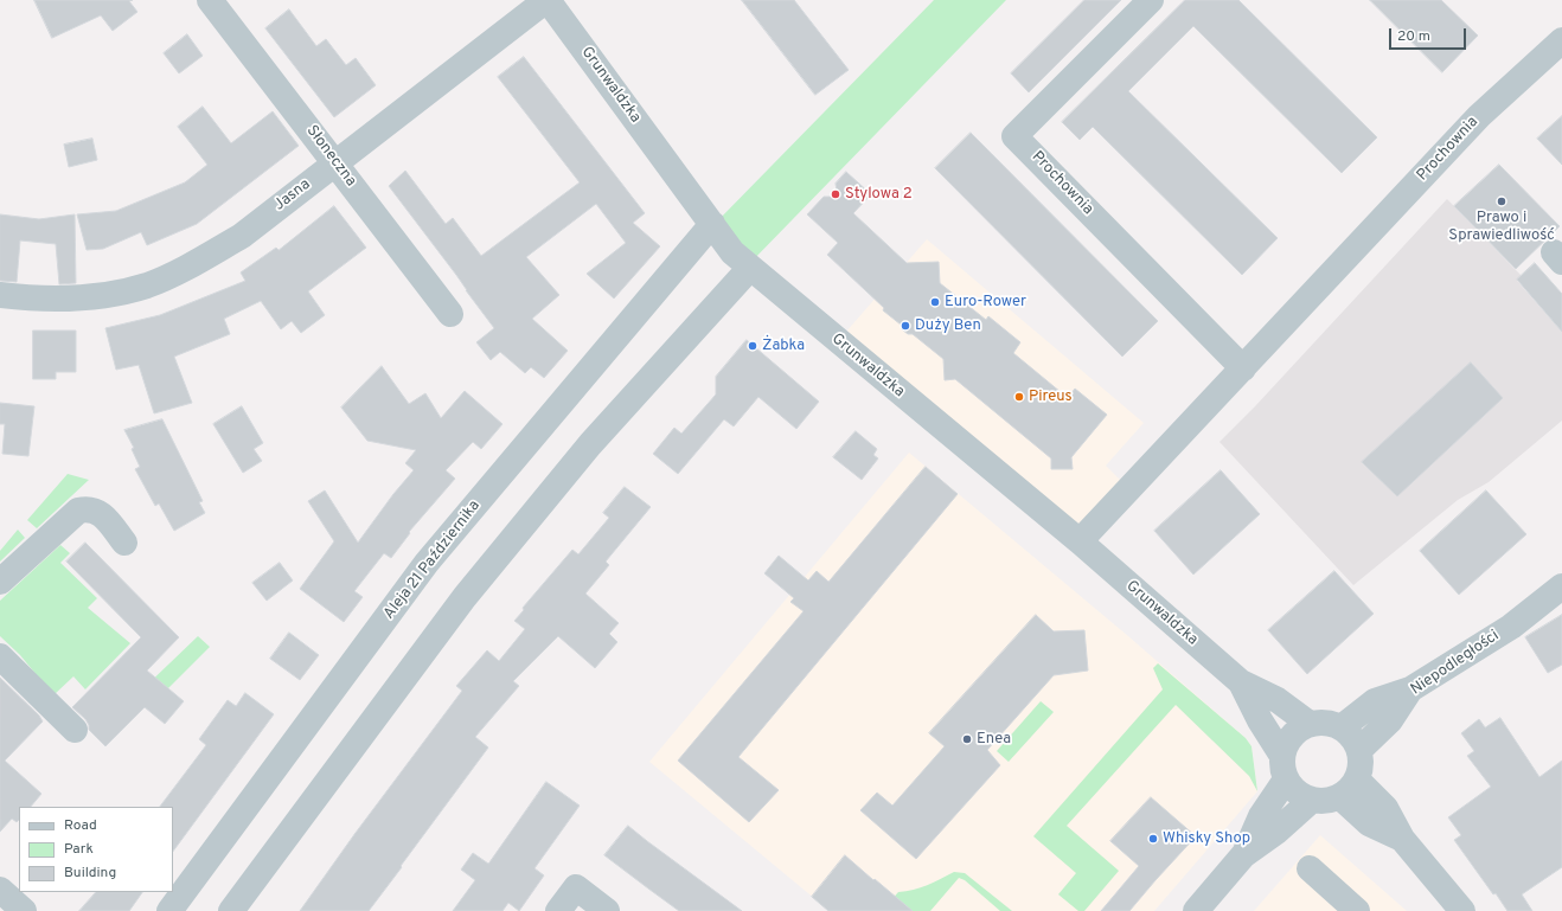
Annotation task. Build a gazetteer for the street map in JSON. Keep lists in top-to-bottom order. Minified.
{"streets":{"street":["Grunwaldzka","Prochownia","Słoneczna","Jasna","Aleja 21 Października","Niepodległości"]},"crossings":[["Grunwaldzka","Prochownia"],["Grunwaldzka","Jasna"],["Grunwaldzka","Aleja 21 Października"],["Grunwaldzka","Niepodległości"],["Słoneczna","Jasna"]],"places":["Stylowa 2","Prawo i Sprawiedliwość","Euro-Rower","Duży Ben","Żabka","Pireus","Enea","Whisky Shop"],"legend":["Road","Park","Building"],"scale_bar":"20 m"}
